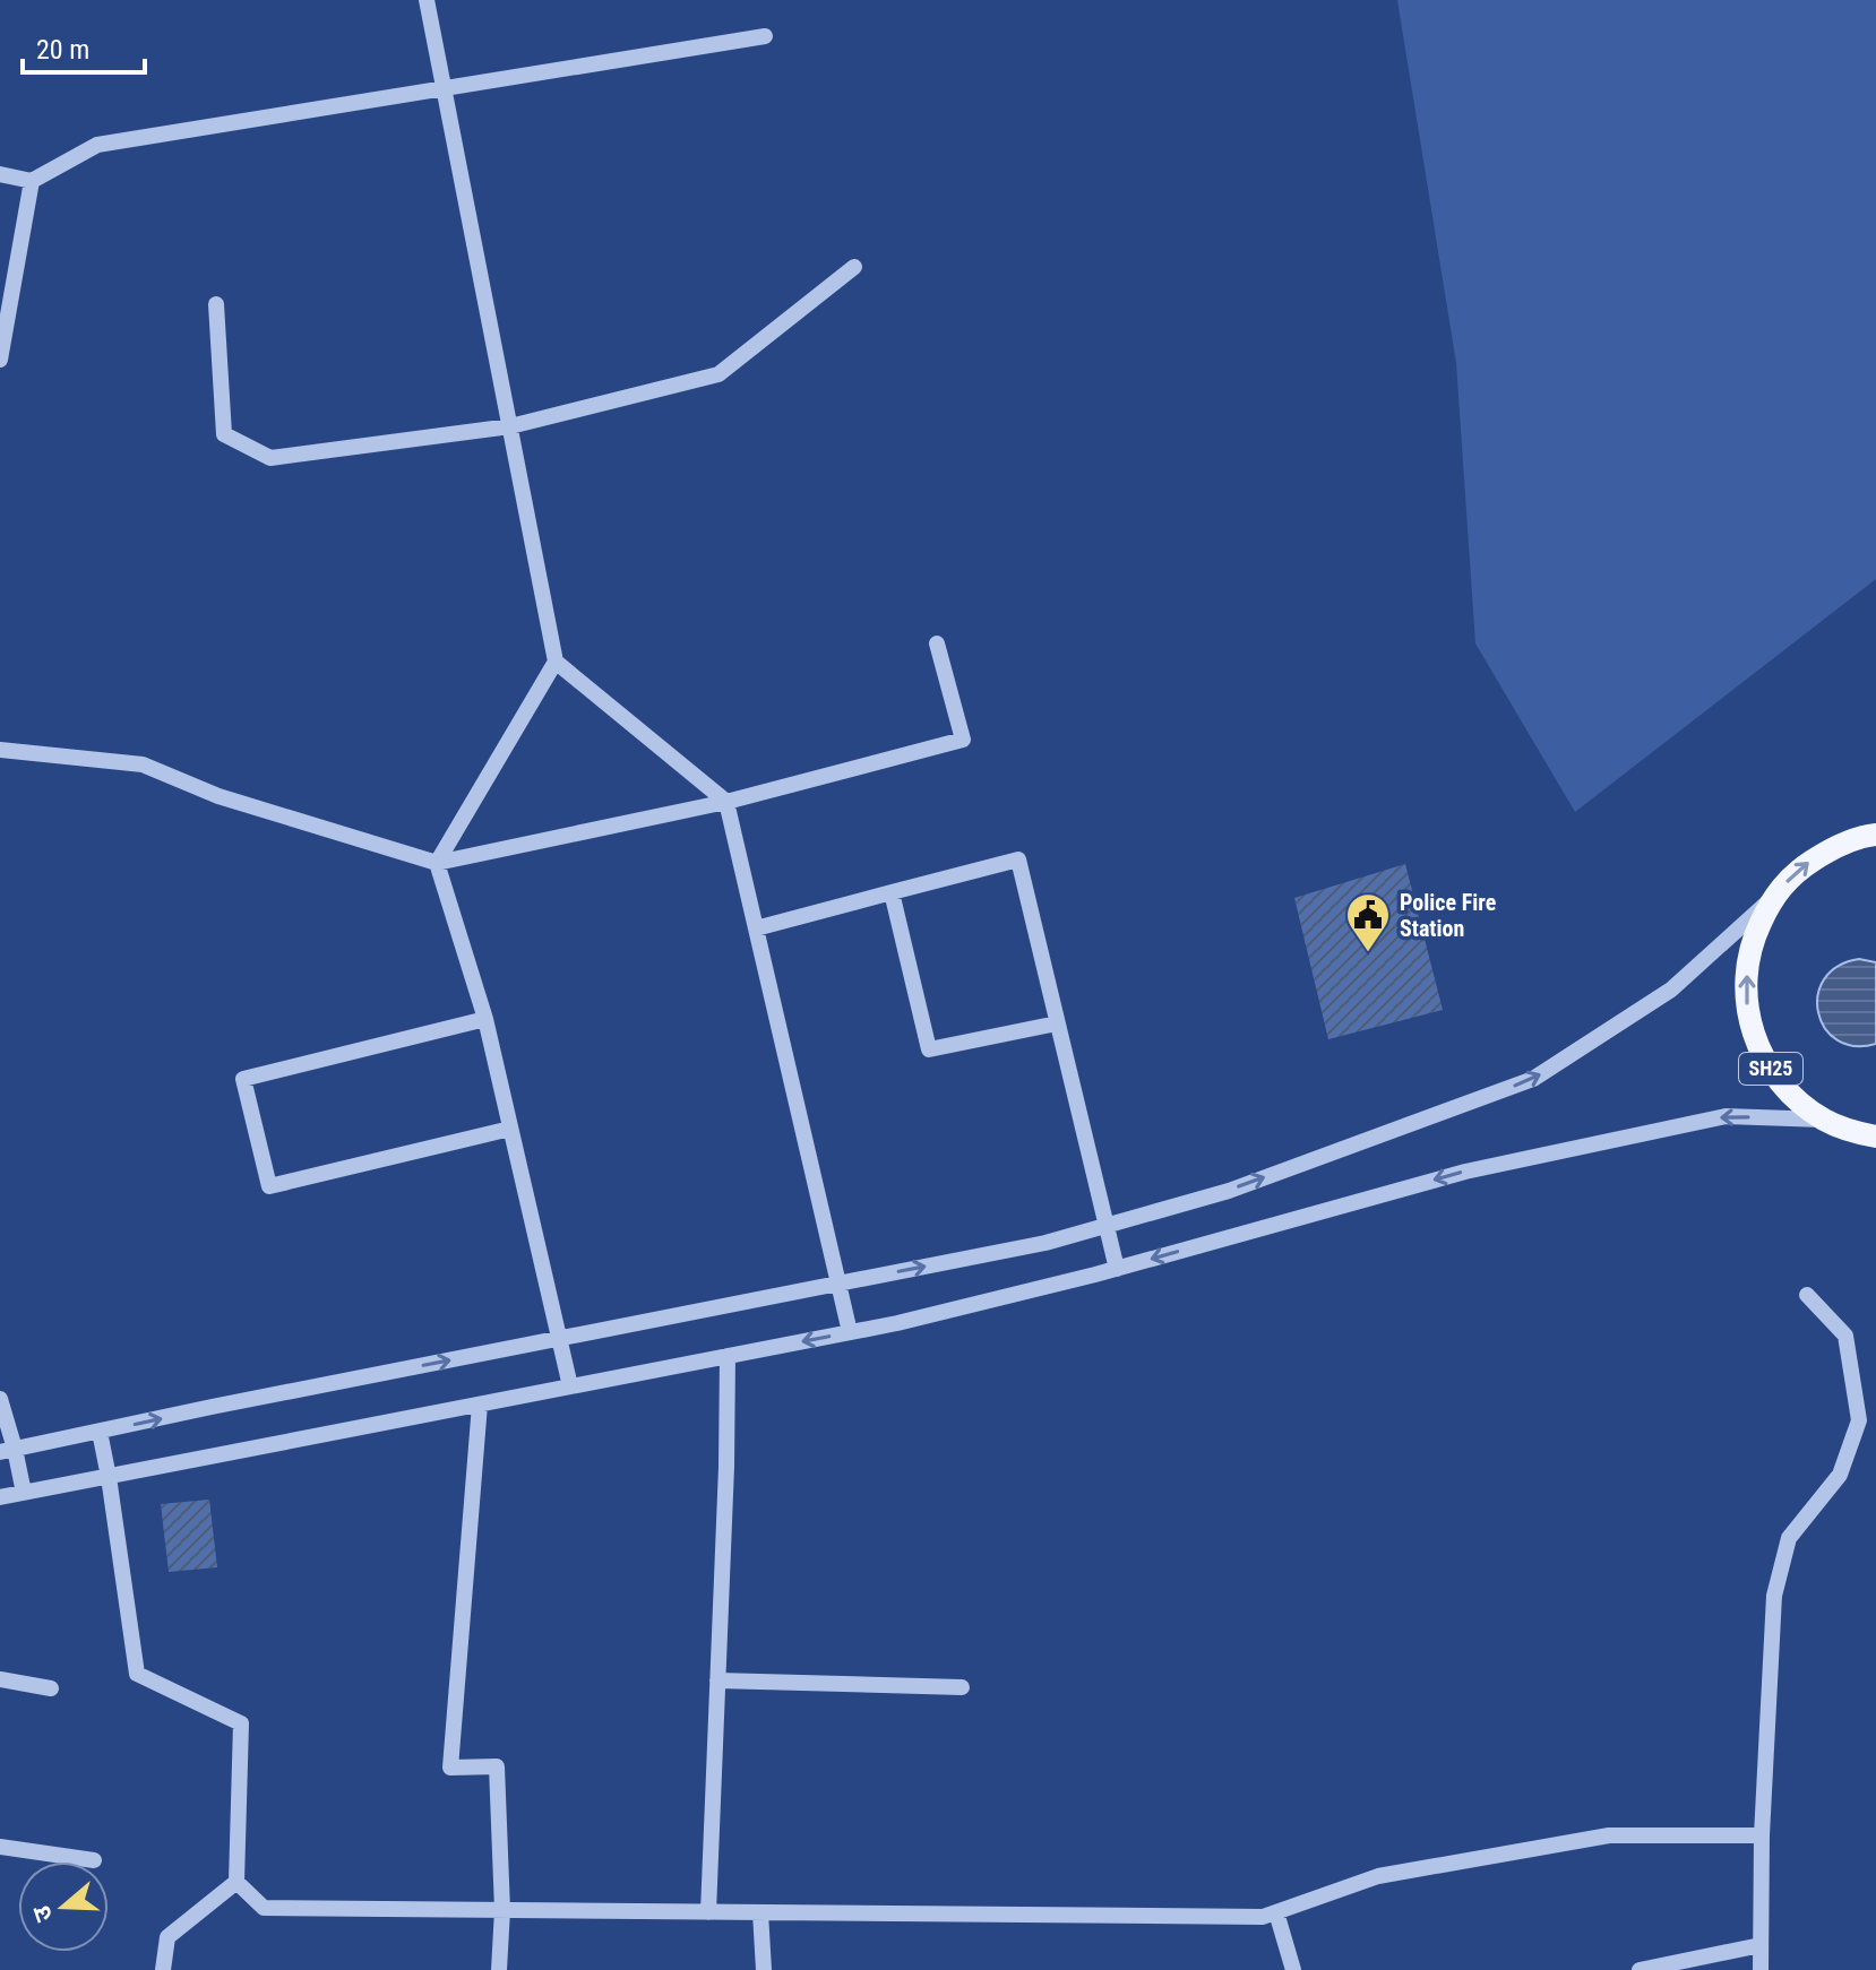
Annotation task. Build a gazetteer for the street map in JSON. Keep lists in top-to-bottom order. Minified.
{"streets":{"main road":["SH25"]},"places":{"public building":["Police Fire Station"]},"scale_bar":"20 m","north":"left"}
